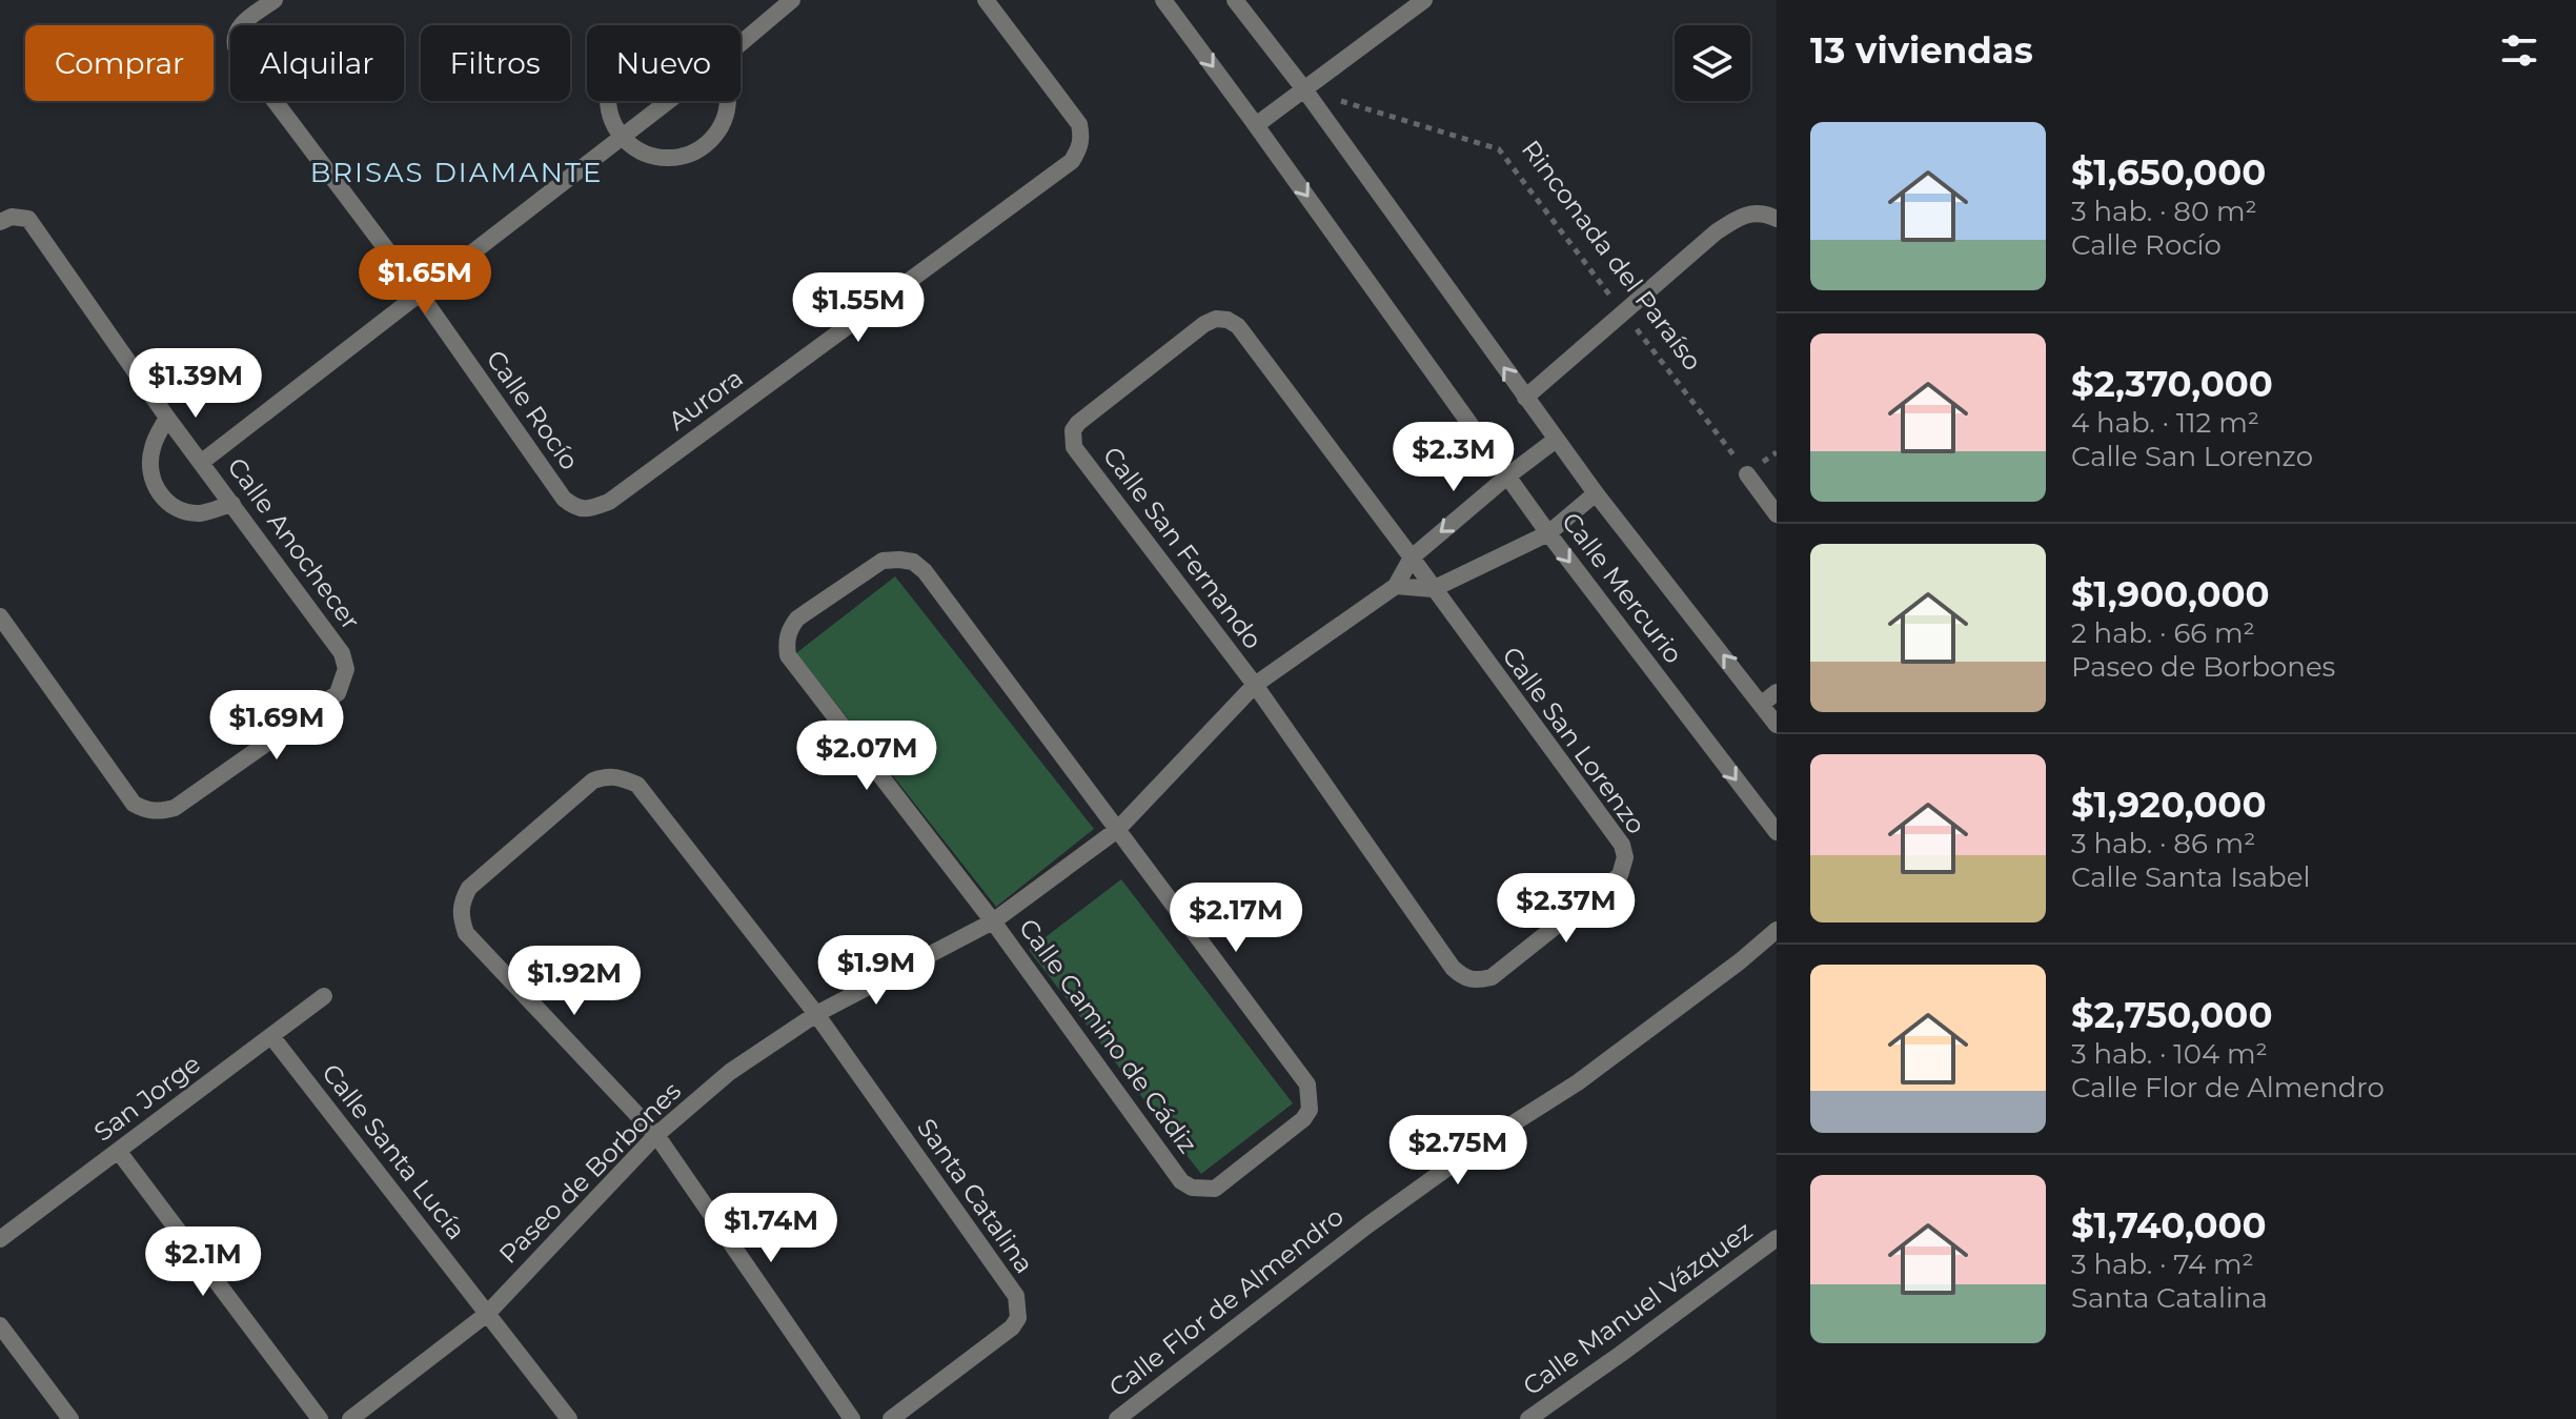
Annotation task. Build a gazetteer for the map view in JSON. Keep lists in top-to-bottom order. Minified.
{"streets":{"street":["Aurora","Calle Rocío","Calle Anochecer","Calle San Fernando","Calle Mercurio","Calle San Lorenzo","Calle Camino de Cádiz","San Jorge","Calle Santa Lucía","Paseo de Borbones","Santa Catalina","Calle Flor de Almendro","Calle Manuel Vázquez"],"path":["Rinconada del Paraíso"]},"crossings":[["Rinconada del Paraíso","Calle Mercurio"],["Aurora","Calle Rocío"],["Calle San Fernando","Calle San Lorenzo"],["Calle San Fernando","Paseo de Borbones"],["Calle Mercurio","Paseo de Borbones"],["Calle San Lorenzo","Paseo de Borbones"],["Calle Camino de Cádiz","Paseo de Borbones"],["San Jorge","Calle Santa Lucía"],["Calle Santa Lucía","Paseo de Borbones"],["Paseo de Borbones","Santa Catalina"]],"districts":["BRISAS DIAMANTE"],"page":{"heading":"13 viviendas","chip":["Comprar","Alquilar","Filtros","Nuevo"],"list":[{"name":"$1,650,000","note":"3 hab. · 80 m² · Calle Rocío"},{"name":"$2,370,000","note":"4 hab. · 112 m² · Calle San Lorenzo"},{"name":"$1,900,000","note":"2 hab. · 66 m² · Paseo de Borbones"},{"name":"$1,920,000","note":"3 hab. · 86 m² · Calle Santa Isabel"},{"name":"$2,750,000","note":"3 hab. · 104 m² · Calle Flor de Almendro"},{"name":"$1,740,000","note":"3 hab. · 74 m² · Santa Catalina"}],"price":["$1.65M","$1.55M","$1.39M","$2.3M","$1.69M","$2.07M","$2.37M","$2.17M","$1.9M","$1.92M","$2.75M","$1.74M","$2.1M"]}}
